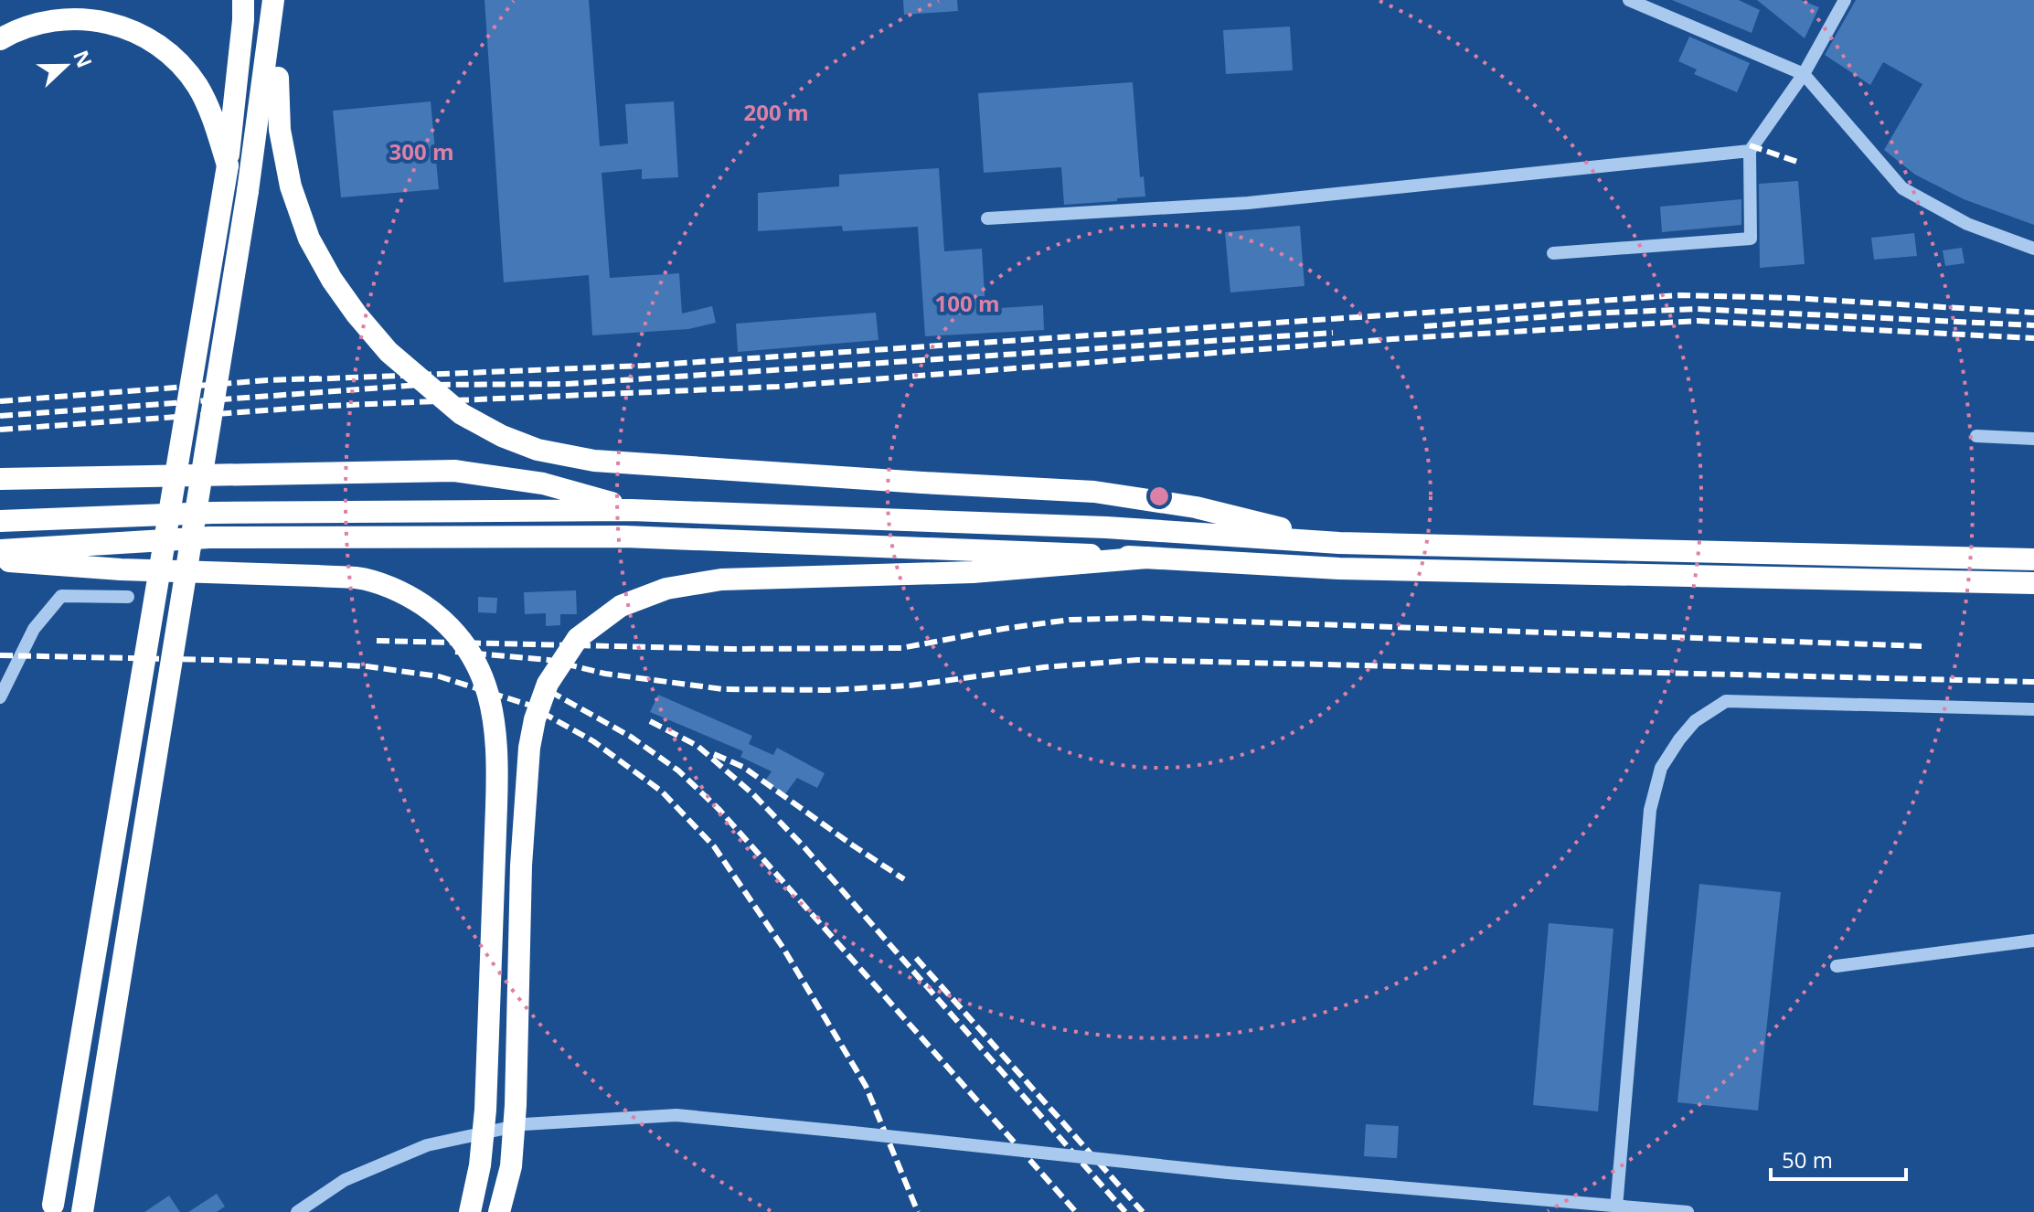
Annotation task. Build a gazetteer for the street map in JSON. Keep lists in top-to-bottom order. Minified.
{"scale_bar":"50 m","north":"right","rings":["200 m","300 m","100 m"]}
